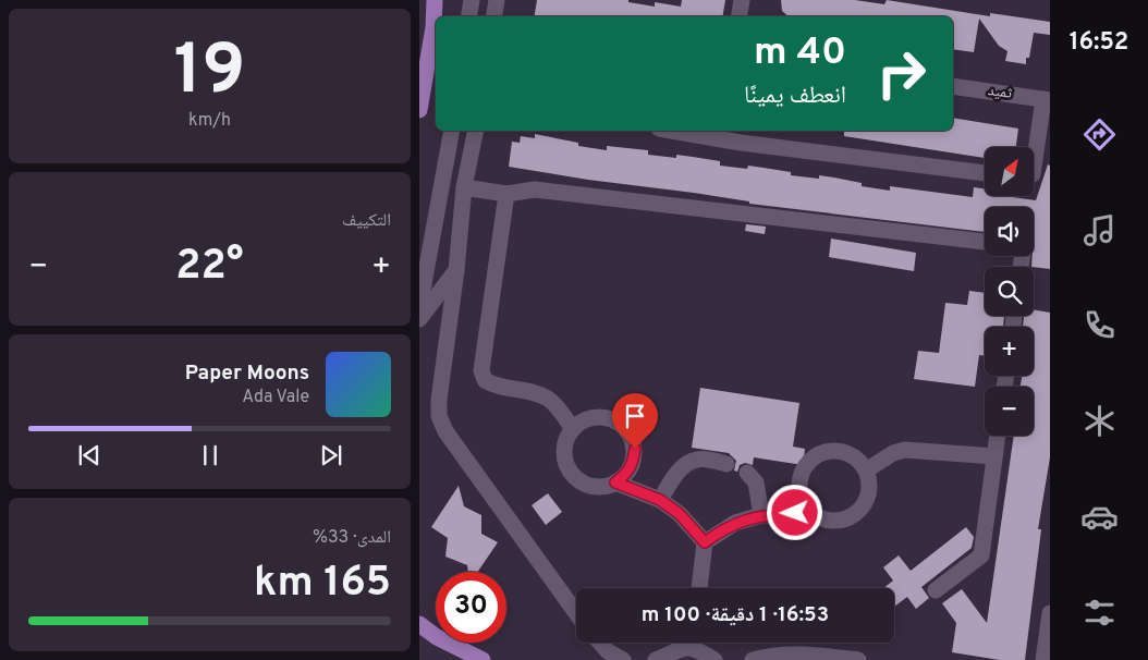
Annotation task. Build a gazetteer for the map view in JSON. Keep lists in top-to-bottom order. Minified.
{"streets":{"street":["ثميد"]},"north":"top right","page":{"tabs":"16:52","tile":[["19","km/h"],"التكييف",["المدى · 33%","165 km"]],"turn":["40 m","انعطف يمينًا"],"map_buttons":["+","−"],"heat":["−","22°","+"],"song":["Paper Moons","Ada Vale"],"limit":"30","trip":"16:53 · 1 دقيقة · 100 m"}}
